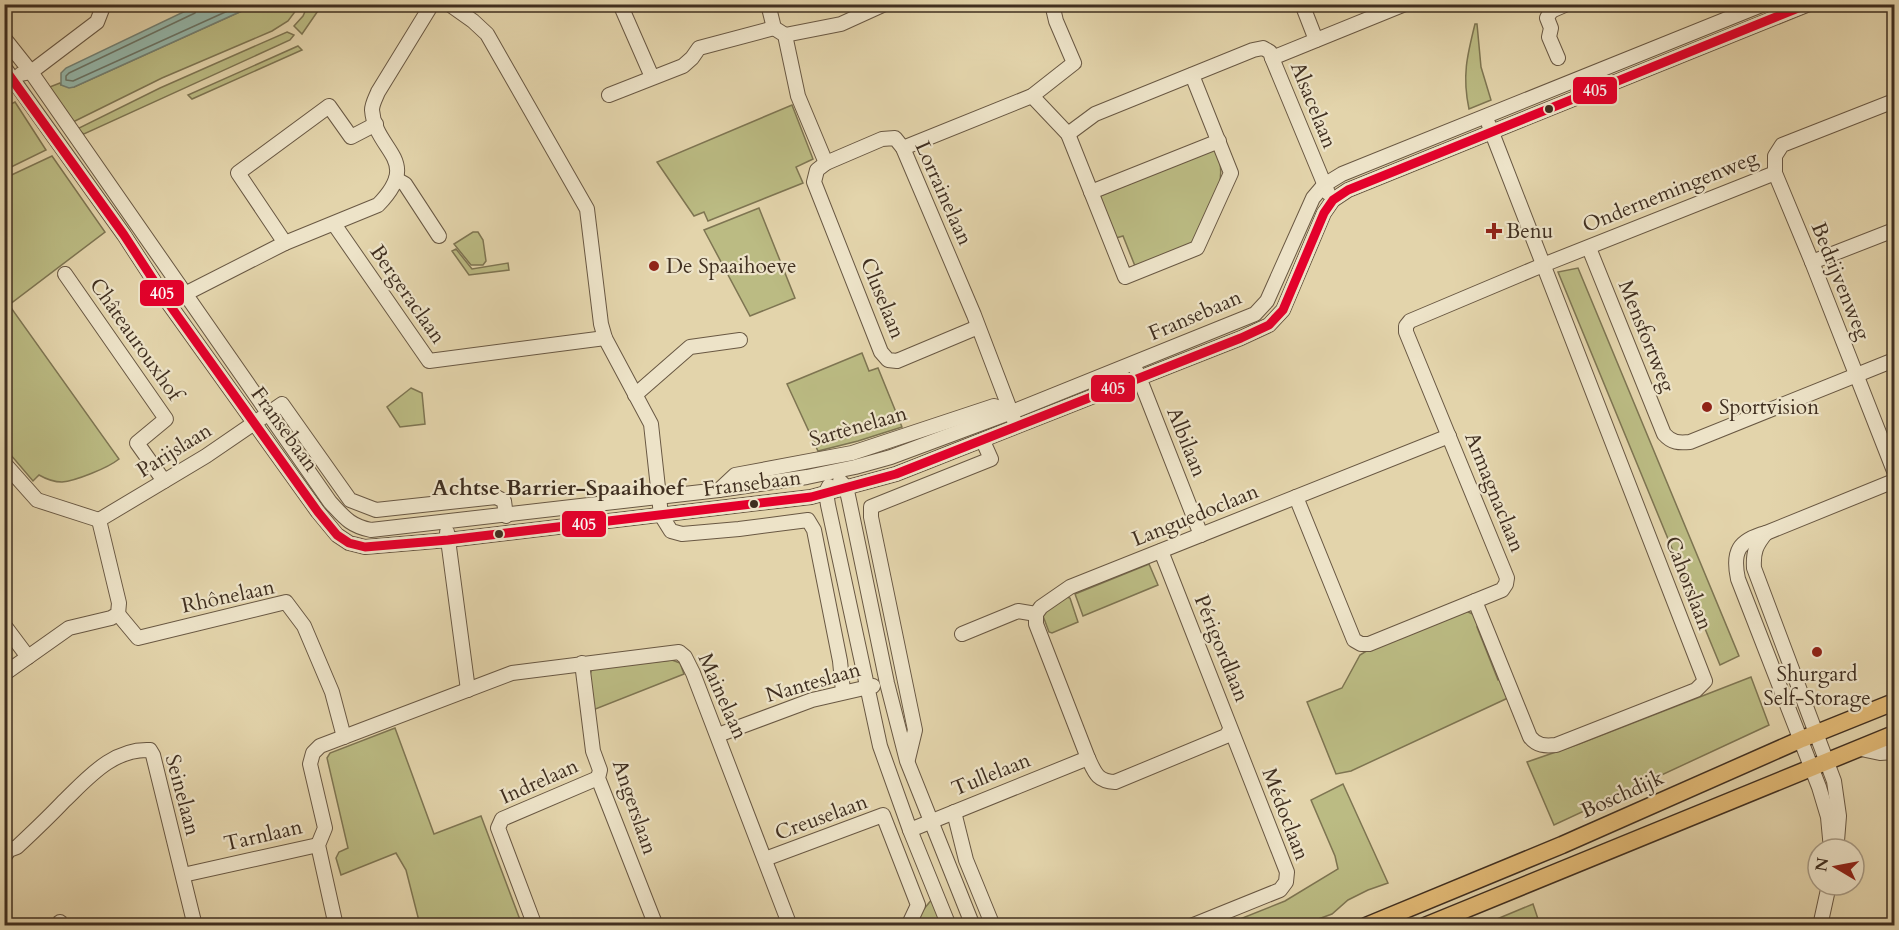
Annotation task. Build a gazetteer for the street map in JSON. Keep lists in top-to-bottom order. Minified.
{"streets":{"main road":["Boschdijk"],"street":["Alsacelaan","Ondernemingenweg","Lorrainelaan","Bedrijvenweg","Bergeraclaan","Cluselaan","Fransebaan","Mensfortweg","Châteaurouxhof","Sartènelaan","Albilaan","Parijslaan","Armagnaclaan","Languedoclaan","Cahorslaan","Rhônelaan","Périgordlaan","Nanteslaan","Mainelaan","Tullelaan","Indrelaan","Seinelaan","Angerslaan","Médoclaan","Creuselaan","Tarnlaan"]},"crossings":[["Alsacelaan","Fransebaan"],["Ondernemingenweg","Bedrijvenweg"],["Ondernemingenweg","Mensfortweg"],["Ondernemingenweg","Armagnaclaan"],["Ondernemingenweg","Cahorslaan"],["Lorrainelaan","Cluselaan"],["Lorrainelaan","Fransebaan"],["Lorrainelaan","Sartènelaan"],["Bedrijvenweg","Mensfortweg"],["Fransebaan","Sartènelaan"],["Fransebaan","Albilaan"],["Fransebaan","Parijslaan"],["Fransebaan","Cahorslaan"],["Fransebaan","Nanteslaan"],["Châteaurouxhof","Parijslaan"],["Albilaan","Languedoclaan"],["Armagnaclaan","Languedoclaan"],["Armagnaclaan","Cahorslaan"],["Languedoclaan","Périgordlaan"],["Rhônelaan","Mainelaan"],["Périgordlaan","Tullelaan"],["Périgordlaan","Médoclaan"],["Nanteslaan","Mainelaan"],["Mainelaan","Angerslaan"],["Mainelaan","Creuselaan"],["Mainelaan","Tarnlaan"],["Indrelaan","Angerslaan"],["Seinelaan","Tarnlaan"]],"districts":["Achtse Barrier-Spaaihoef"],"places":{"health":["Benu"],"other":["De Spaaihoeve","Sportvision","Shurgard Self-Storage"]},"lines":["transit line 405"],"north":"left"}
